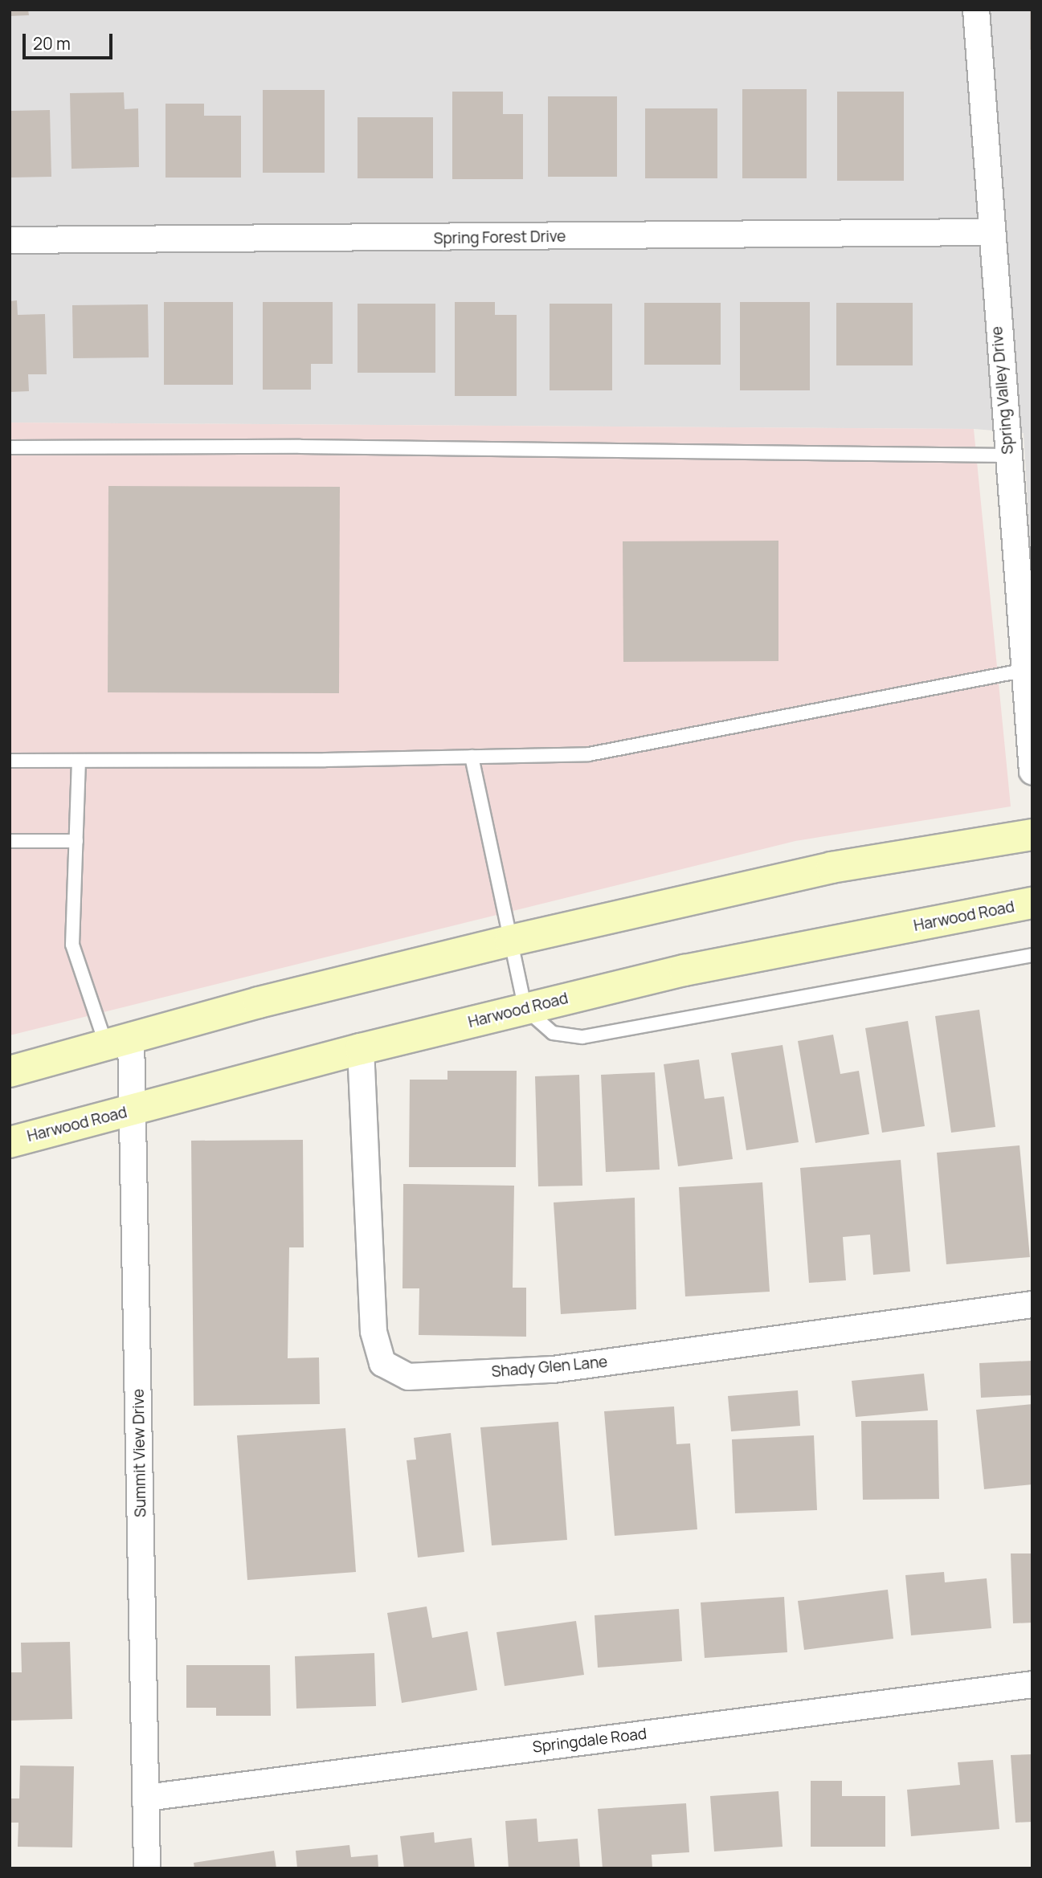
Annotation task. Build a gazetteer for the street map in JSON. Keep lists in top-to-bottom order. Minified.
{"streets":{"main road":["Harwood Road"],"street":["Spring Forest Drive","Spring Valley Drive","Shady Glen Lane","Summit View Drive","Springdale Road"]},"crossings":[["Spring Forest Drive","Spring Valley Drive"],["Harwood Road","Shady Glen Lane"],["Harwood Road","Summit View Drive"],["Summit View Drive","Springdale Road"]],"scale_bar":"20 m"}
